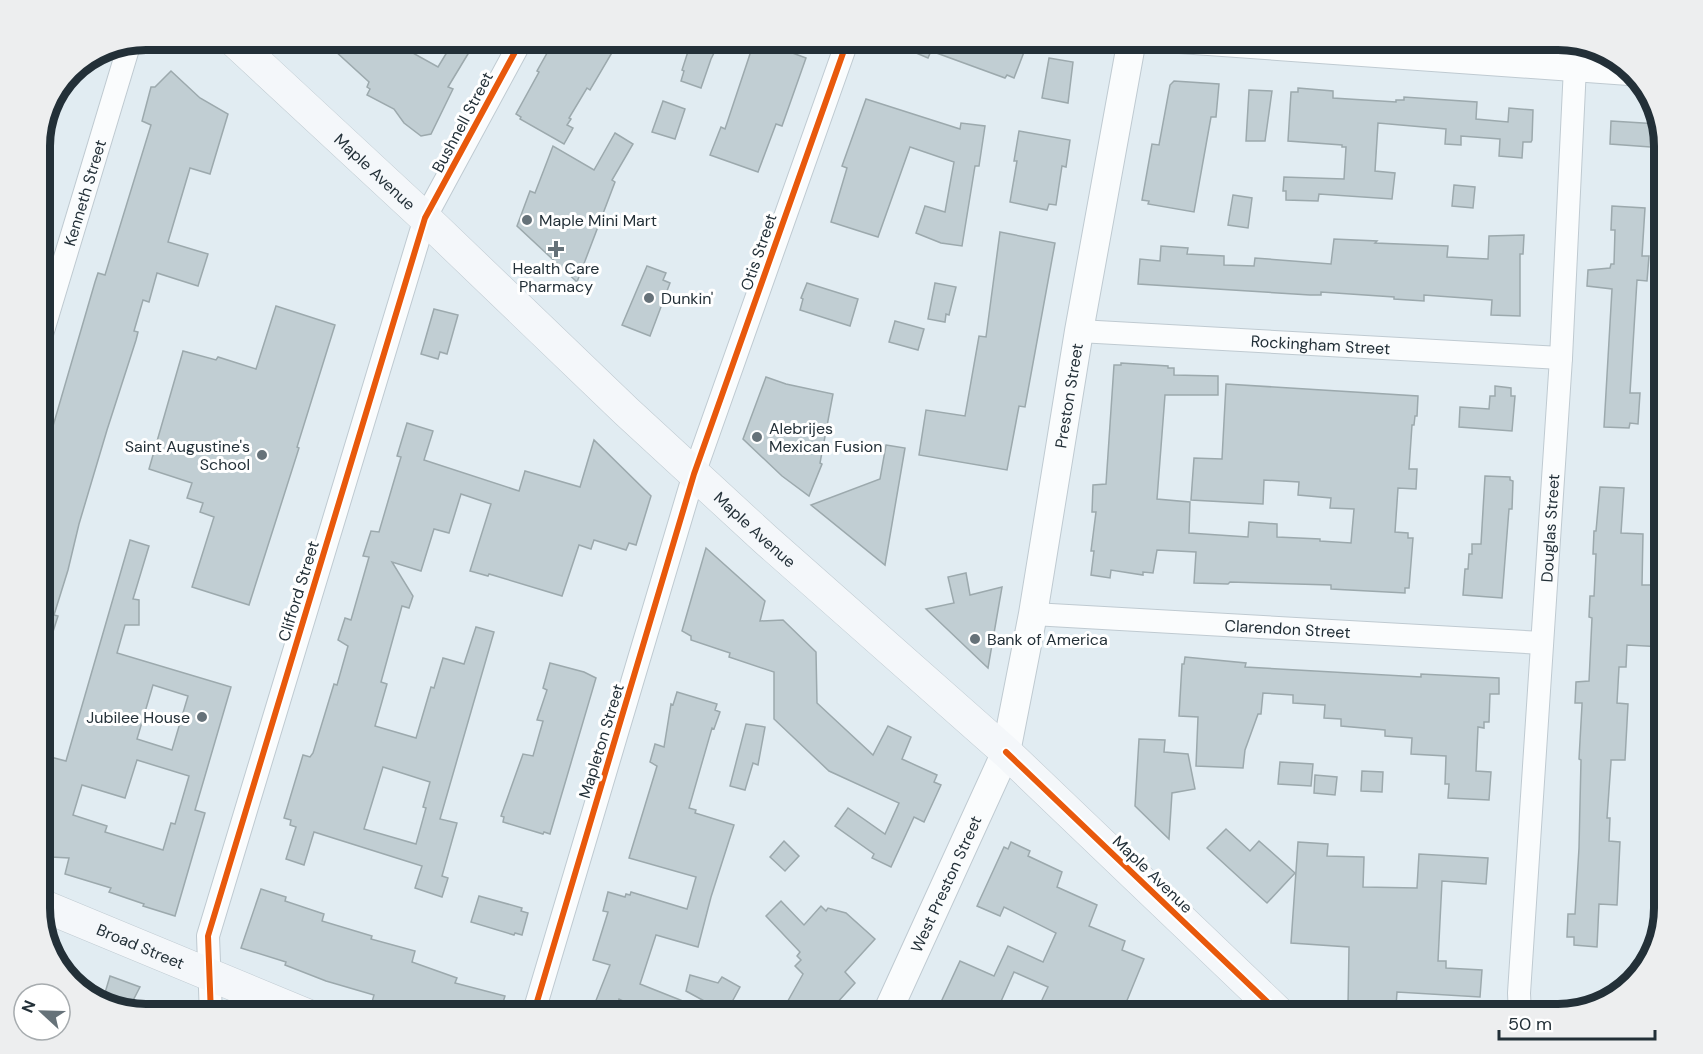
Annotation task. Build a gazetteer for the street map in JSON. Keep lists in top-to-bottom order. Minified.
{"streets":{"main road":["Maple Avenue","Broad Street"],"street":["Bushnell Street","Kenneth Street","Otis Street","Rockingham Street","Preston Street","Douglas Street","Clifford Street","Clarendon Street","Mapleton Street","West Preston Street"]},"crossings":[["Bushnell Street","Maple Avenue"],["Bushnell Street","Clifford Street"],["Maple Avenue","Otis Street"],["Maple Avenue","Preston Street"],["Maple Avenue","Clifford Street"],["Maple Avenue","Mapleton Street"],["Maple Avenue","West Preston Street"],["Otis Street","Mapleton Street"],["Rockingham Street","Preston Street"],["Rockingham Street","Douglas Street"],["Preston Street","Clarendon Street"],["Preston Street","West Preston Street"],["Douglas Street","Clarendon Street"],["Clifford Street","Broad Street"]],"places":{"other":["Maple Mini Mart","Dunkin'","Alebrijes Mexican Fusion","Saint Augustine's School","Bank of America","Jubilee House"],"health":["Health Care Pharmacy"]},"scale_bar":"50 m","north":"left"}
